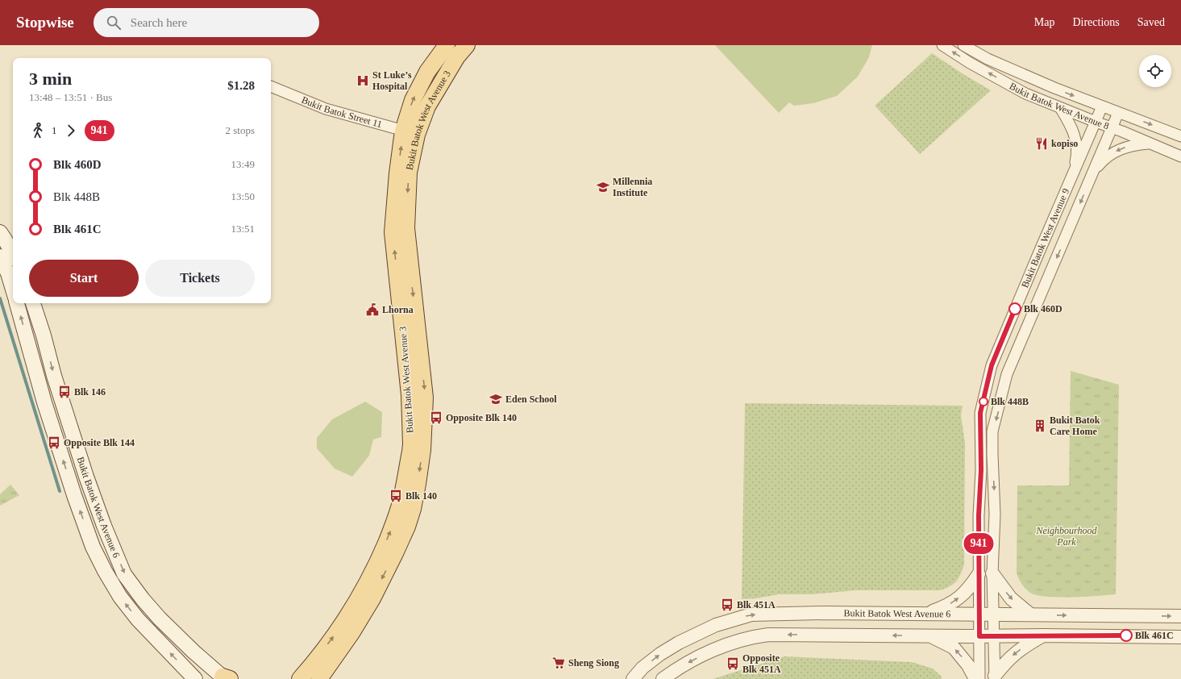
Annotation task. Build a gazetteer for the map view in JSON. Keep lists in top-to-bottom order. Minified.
{"streets":{"main road":["Bukit Batok West Avenue 3","Bukit Batok West Avenue 6"],"street":["Bukit Batok West Avenue 8","Bukit Batok Street 11","Bukit Batok West Avenue 9"]},"crossings":[["Bukit Batok West Avenue 8","Bukit Batok West Avenue 9"],["Bukit Batok Street 11","Bukit Batok West Avenue 3"],["Bukit Batok West Avenue 9","Bukit Batok West Avenue 6"]],"parks":["Neighbourhood Park"],"places":{"hospital":["St Luke’s Hospital"],"restaurant":["kopiso"],"school or university":["Millennia Institute","Eden School"],"other":["Blk 460D","Blk 448B","Blk 461C"],"public building":["Lhorna"],"bus stop":["Blk 146","Opposite Blk 140","Opposite Blk 144","Blk 140","Blk 451A","Opposite Blk 451A"],"building":["Bukit Batok Care Home"],"supermarket":["Sheng Siong"]},"lines":["bus line 941"],"page":{"header":"Stopwise","search":"Search here","nav":["Map","Directions","Saved"],"on_map":"941","heading":["3 min","13:48 – 13:51 · Bus","$1.28"],"legs":["1","941","2 stops"],"list":[{"name":"Blk 460D","value":"13:49"},{"name":"Blk 448B","value":"13:50"},{"name":"Blk 461C","value":"13:51"}],"buttons":["Start","Tickets"]}}
